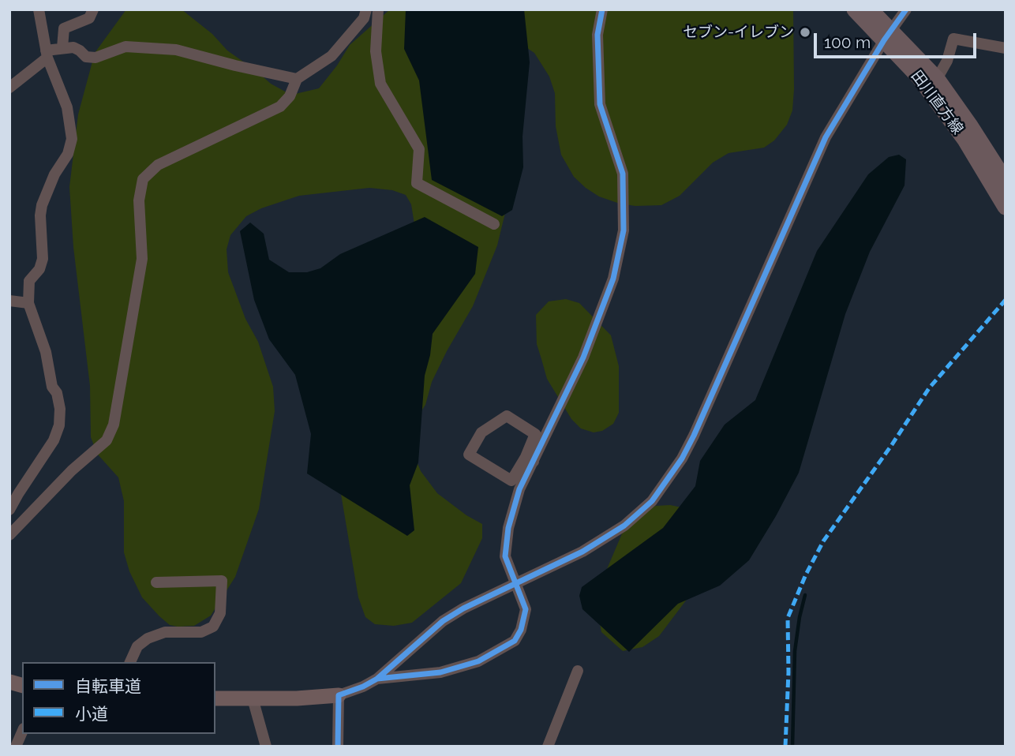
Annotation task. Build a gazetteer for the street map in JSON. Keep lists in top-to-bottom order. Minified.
{"streets":{"main road":["田川直方線"]},"places":["セブン-イレブン"],"legend":["自転車道","小道"],"scale_bar":"100 m"}
